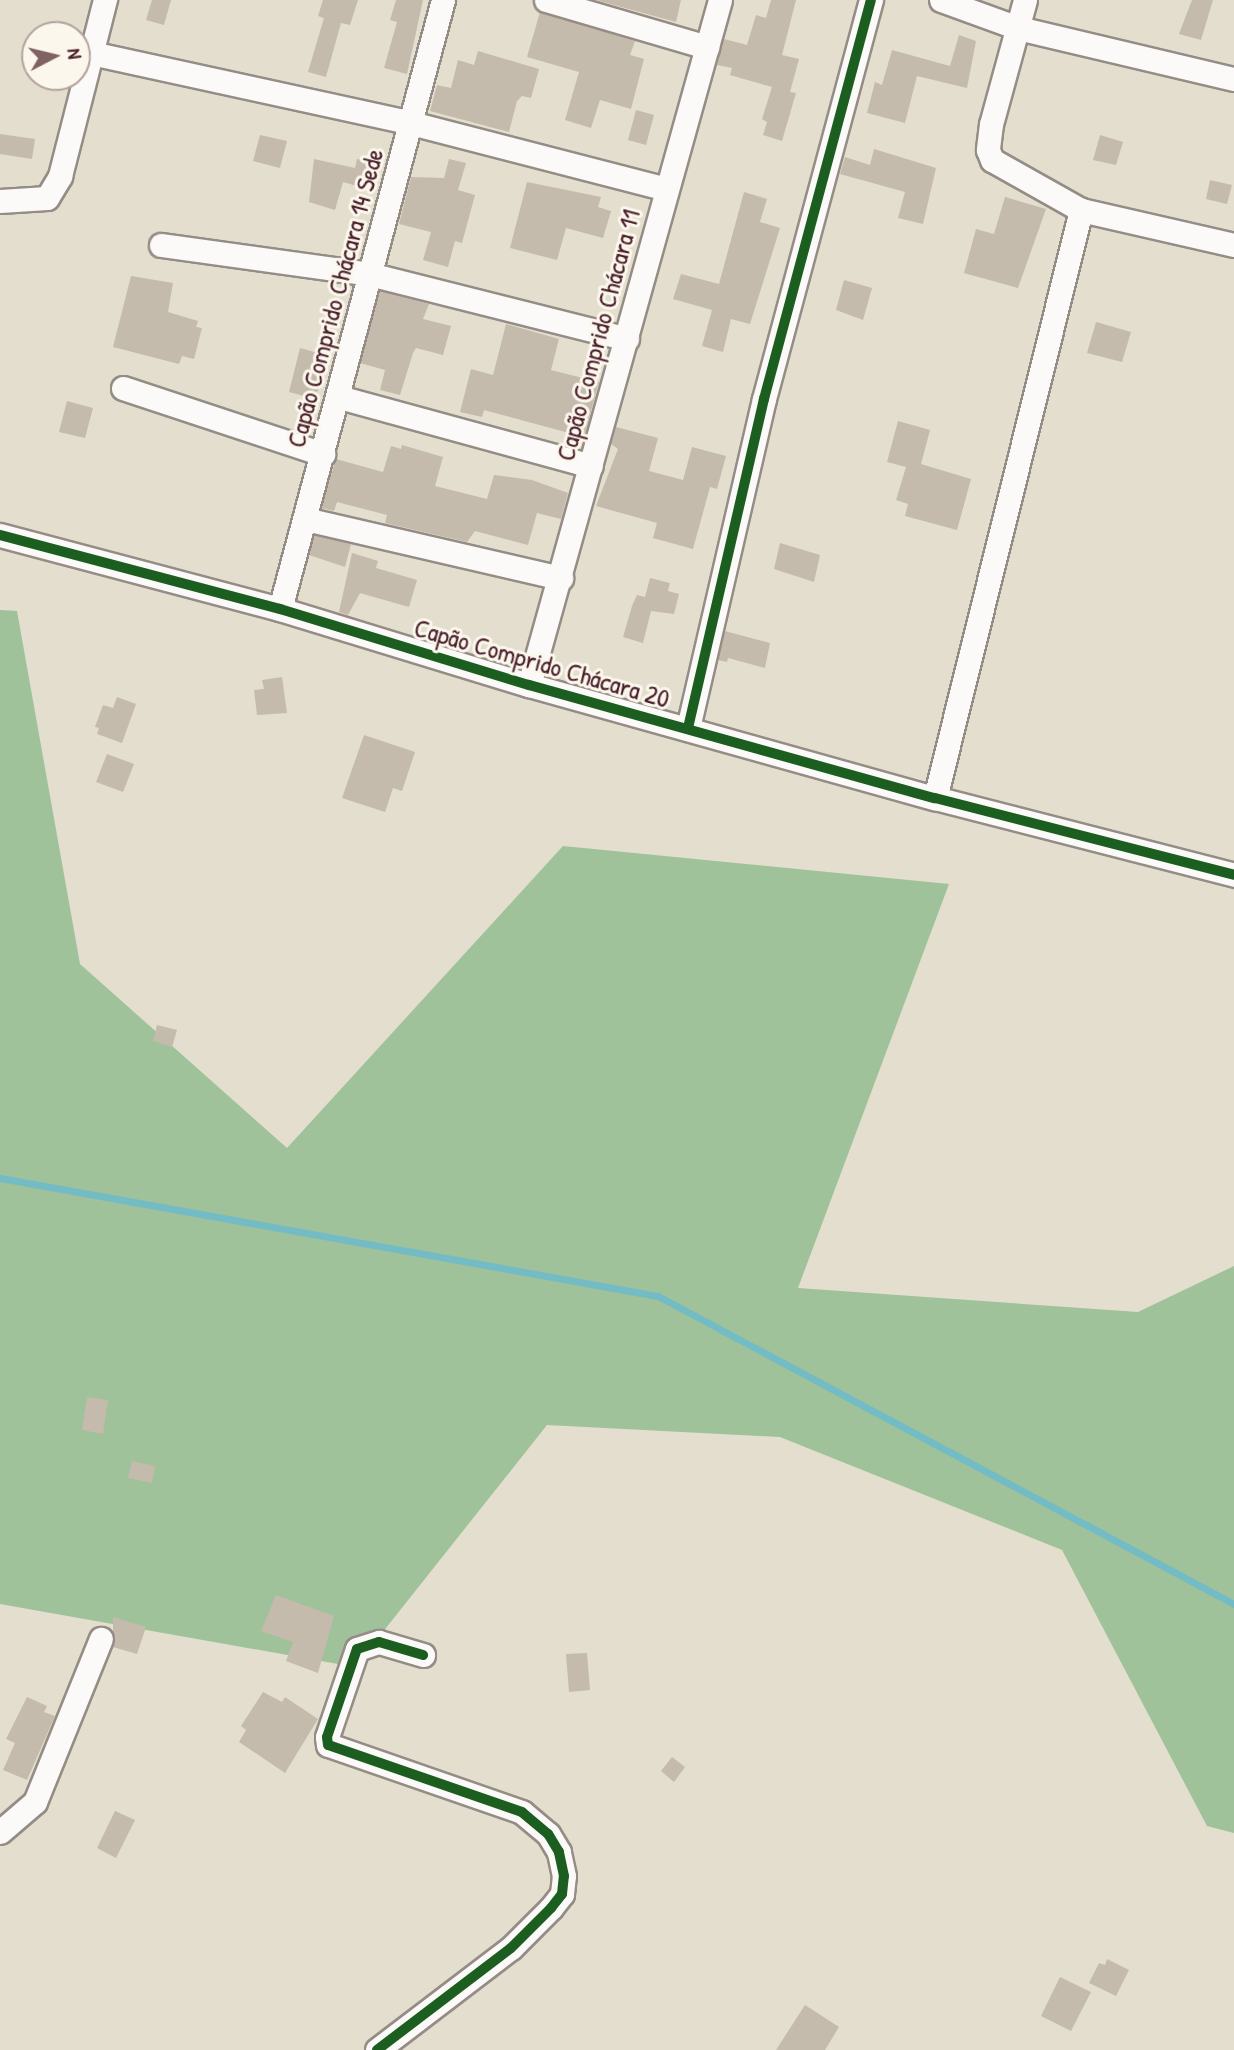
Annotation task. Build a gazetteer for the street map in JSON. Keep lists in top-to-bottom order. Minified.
{"streets":{"street":["Capão Comprido Chácara 14 Sede","Capão Comprido Chácara 11","Capão Comprido Chácara 20"]},"crossings":[["Capão Comprido Chácara 14 Sede","Capão Comprido Chácara 20"],["Capão Comprido Chácara 11","Capão Comprido Chácara 20"]],"north":"right"}
